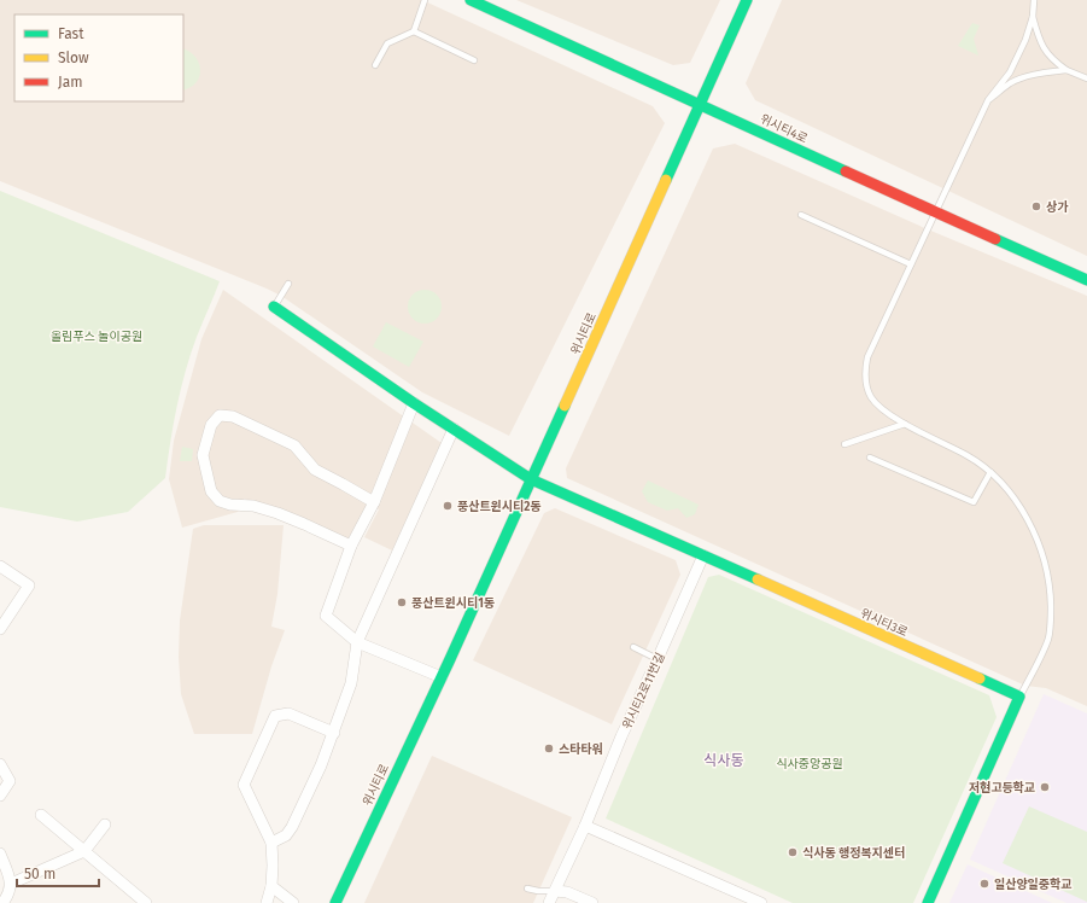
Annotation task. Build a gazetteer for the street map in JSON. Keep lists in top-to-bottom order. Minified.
{"streets":{"street":["위시티4로","위시티로","위시티3로","위시티2로11번길"]},"crossings":[["위시티4로","위시티로"],["위시티로","위시티3로"],["위시티3로","위시티2로11번길"]],"districts":["식사동"],"parks":["올림푸스 놀이공원","식사중앙공원"],"places":["상가","풍산트윈시티2동","풍산트윈시티1동","스타타워","저현고등학교","식사동 행정복지센터","일산양일중학교"],"legend":["Fast","Slow","Jam"],"scale_bar":"50 m"}
